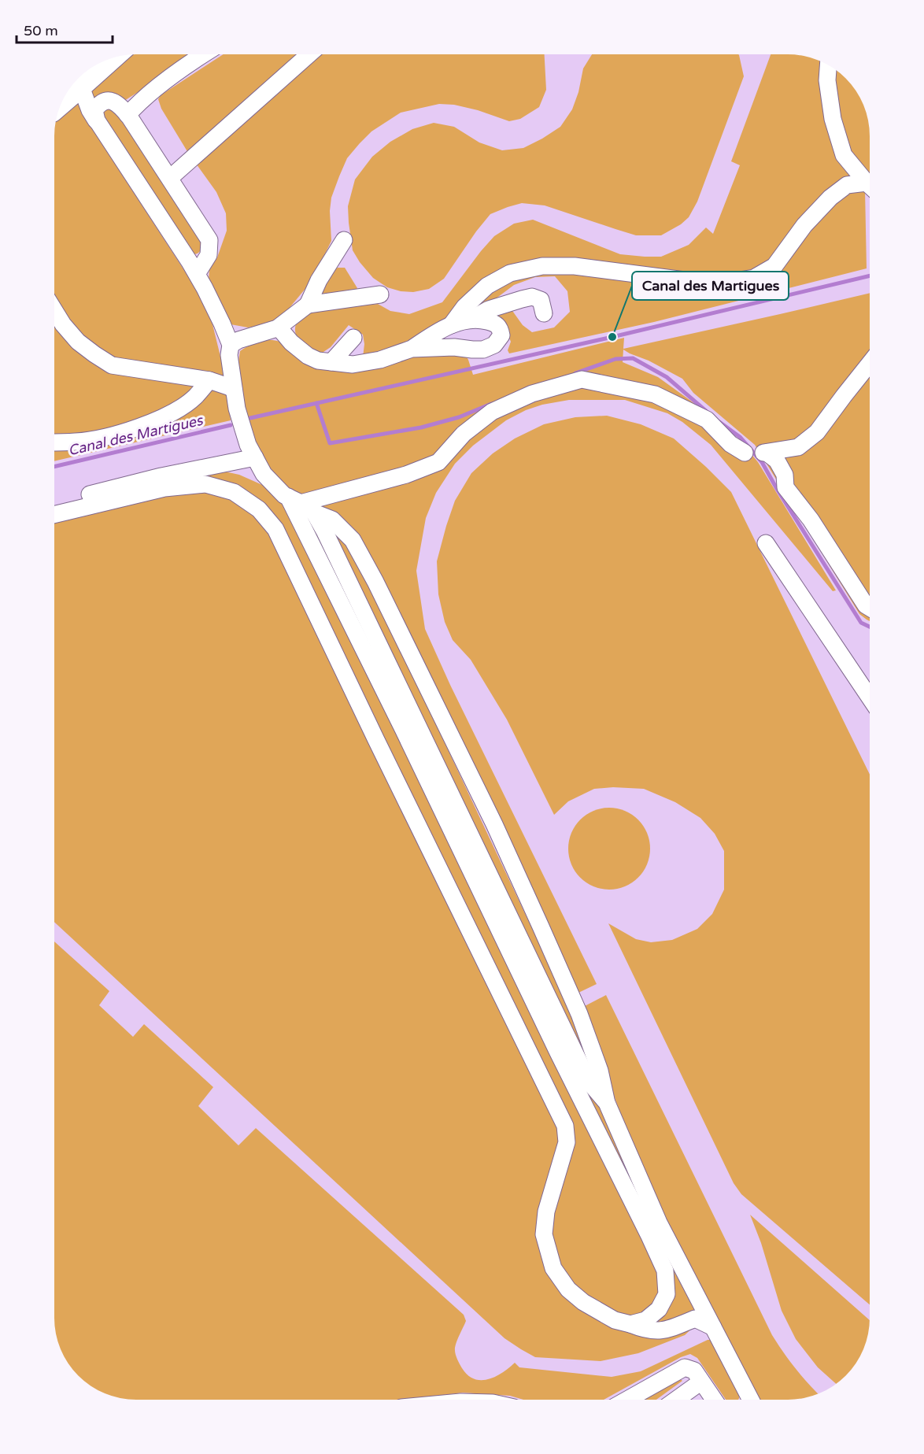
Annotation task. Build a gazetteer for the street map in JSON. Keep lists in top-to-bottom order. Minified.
{"water":["Canal des Martigues"],"places":["Canal des Martigues"],"scale_bar":"50 m"}
